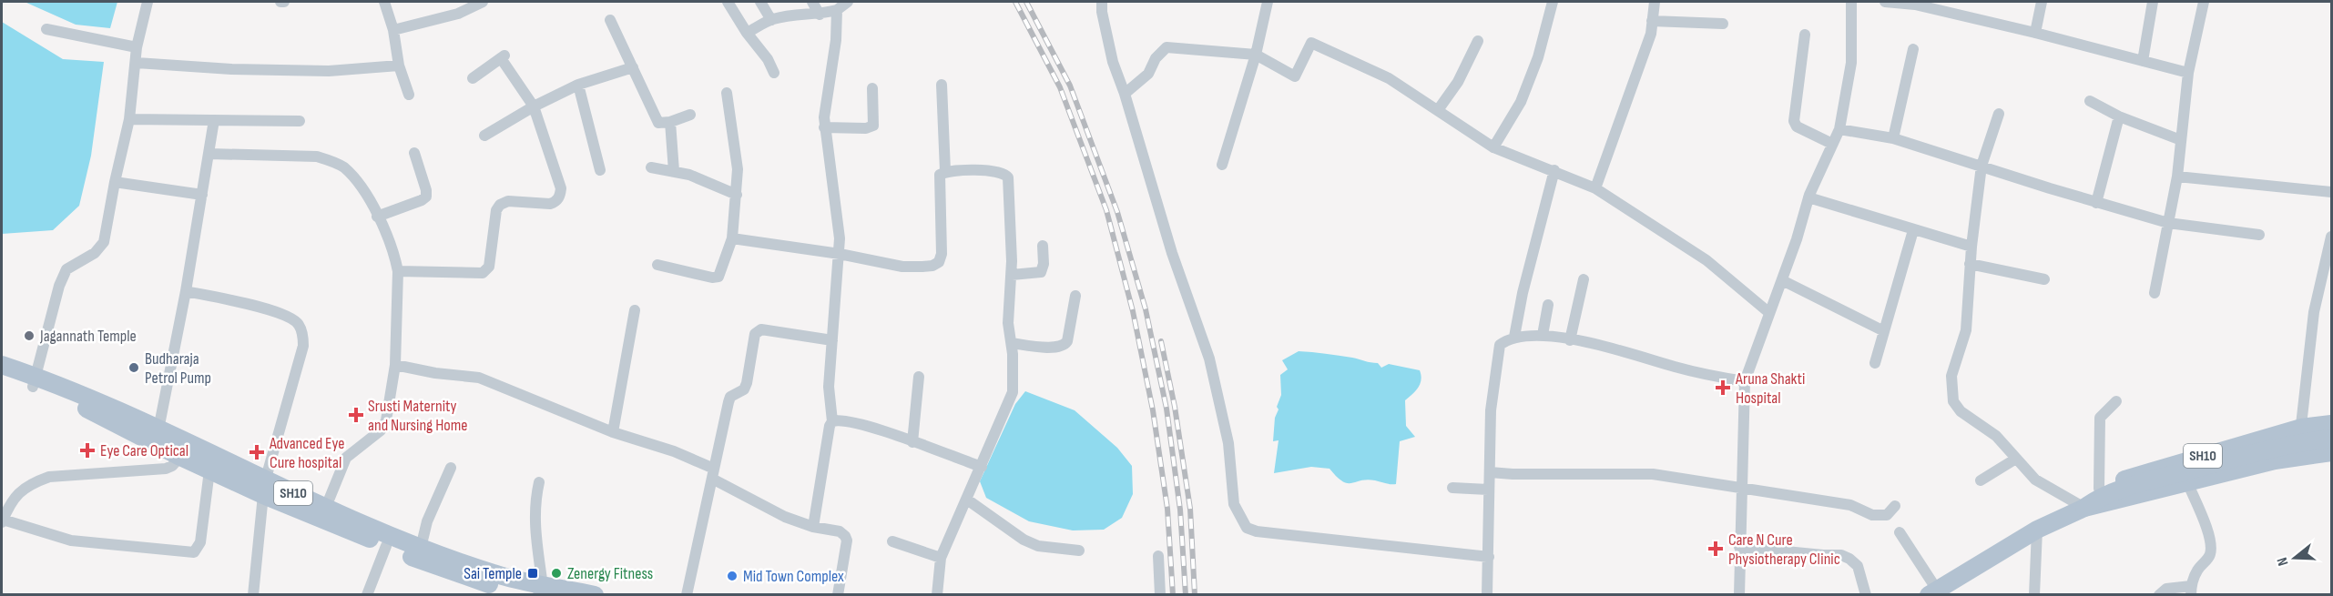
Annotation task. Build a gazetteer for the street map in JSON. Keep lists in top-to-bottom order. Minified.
{"streets":{"main road":["SH10"]},"places":{"other":["Jagannath Temple","Budharaja Petrol Pump","Zenergy Fitness","Mid Town Complex"],"health":["Aruna Shakti Hospital","Srusti Maternity and Nursing Home","Eye Care Optical","Advanced Eye Cure hospital","Care N Cure Physiotherapy Clinic"],"transit":["Sai Temple"]},"north":"left"}
